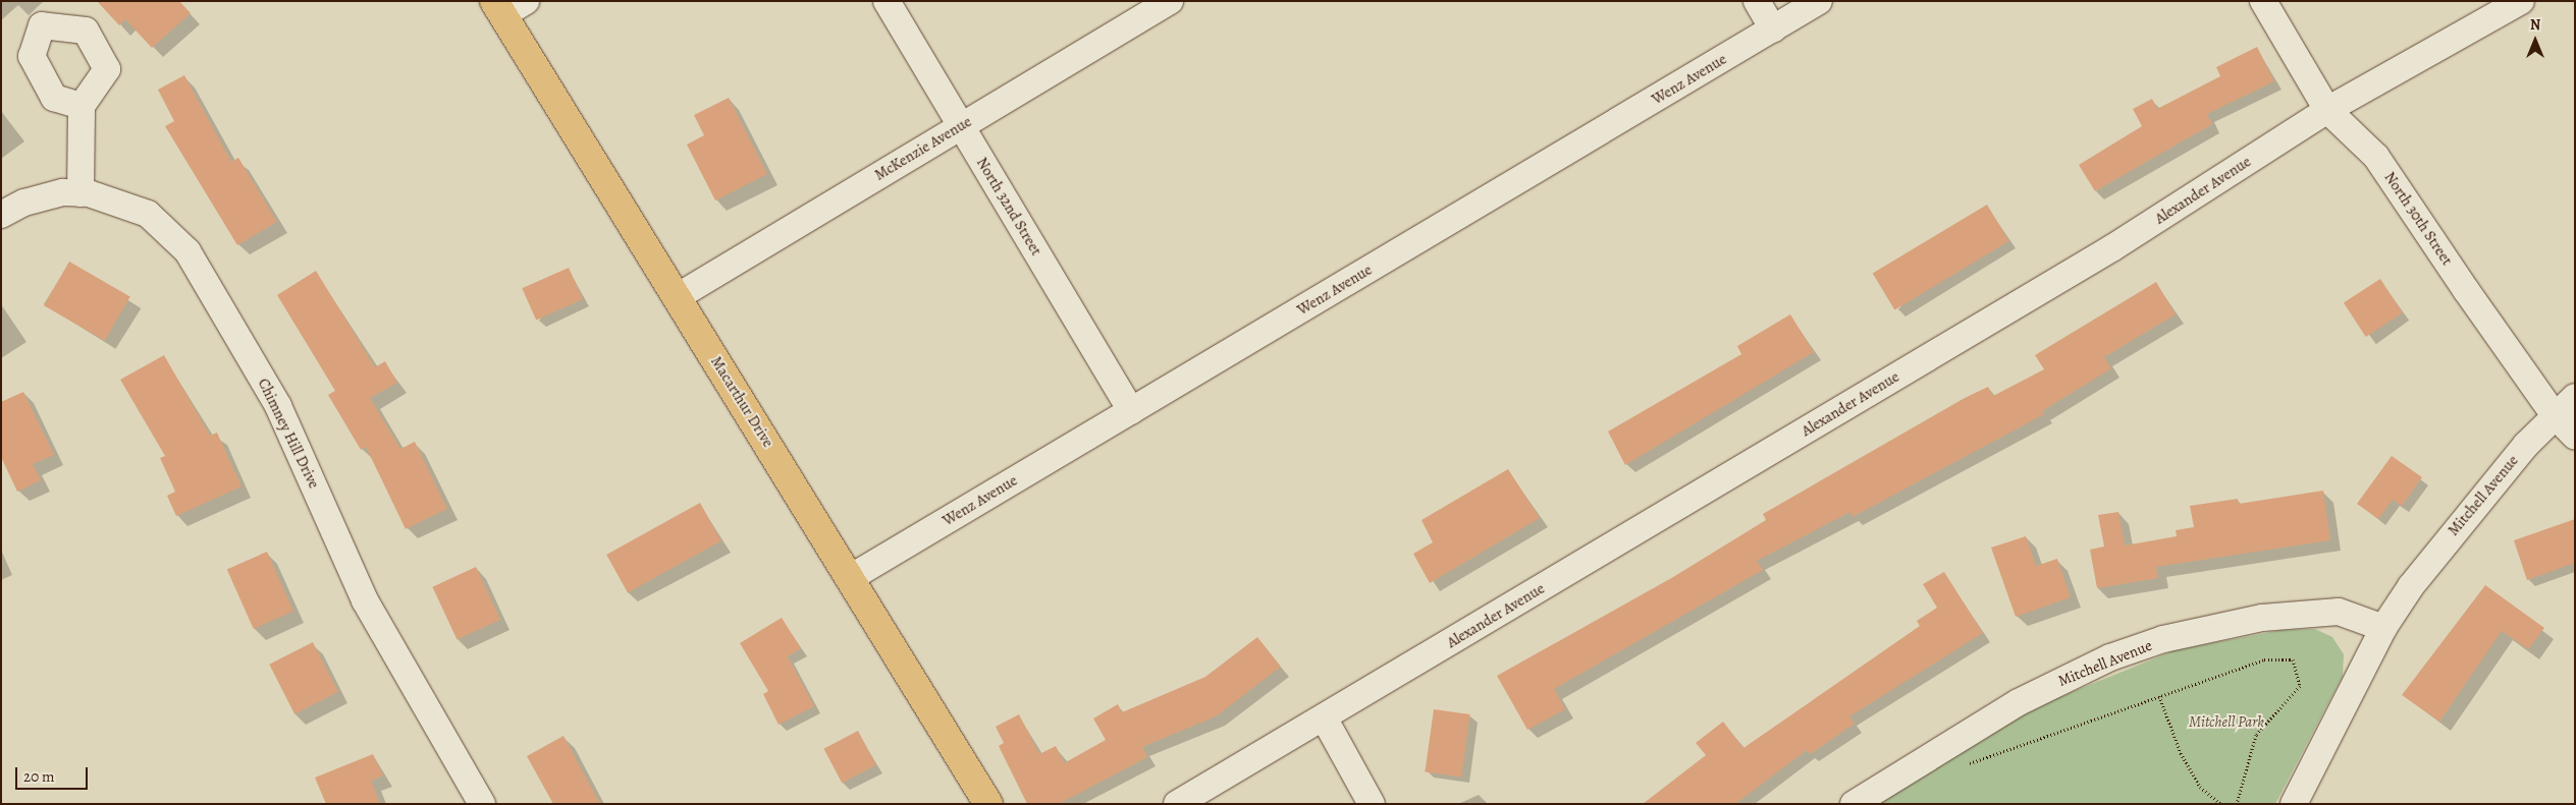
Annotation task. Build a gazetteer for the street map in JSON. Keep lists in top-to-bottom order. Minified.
{"streets":{"main road":["Macarthur Drive"],"street":["Wenz Avenue","McKenzie Avenue","Alexander Avenue","North 32nd Street","North 30th Street","Chimney Hill Drive","Mitchell Avenue"]},"crossings":[["Wenz Avenue","North 32nd Street"],["Wenz Avenue","Macarthur Drive"],["McKenzie Avenue","North 32nd Street"],["McKenzie Avenue","Macarthur Drive"],["Alexander Avenue","North 30th Street"],["North 30th Street","Mitchell Avenue"]],"parks":["Mitchell Park"],"scale_bar":"20 m","north":"top"}
